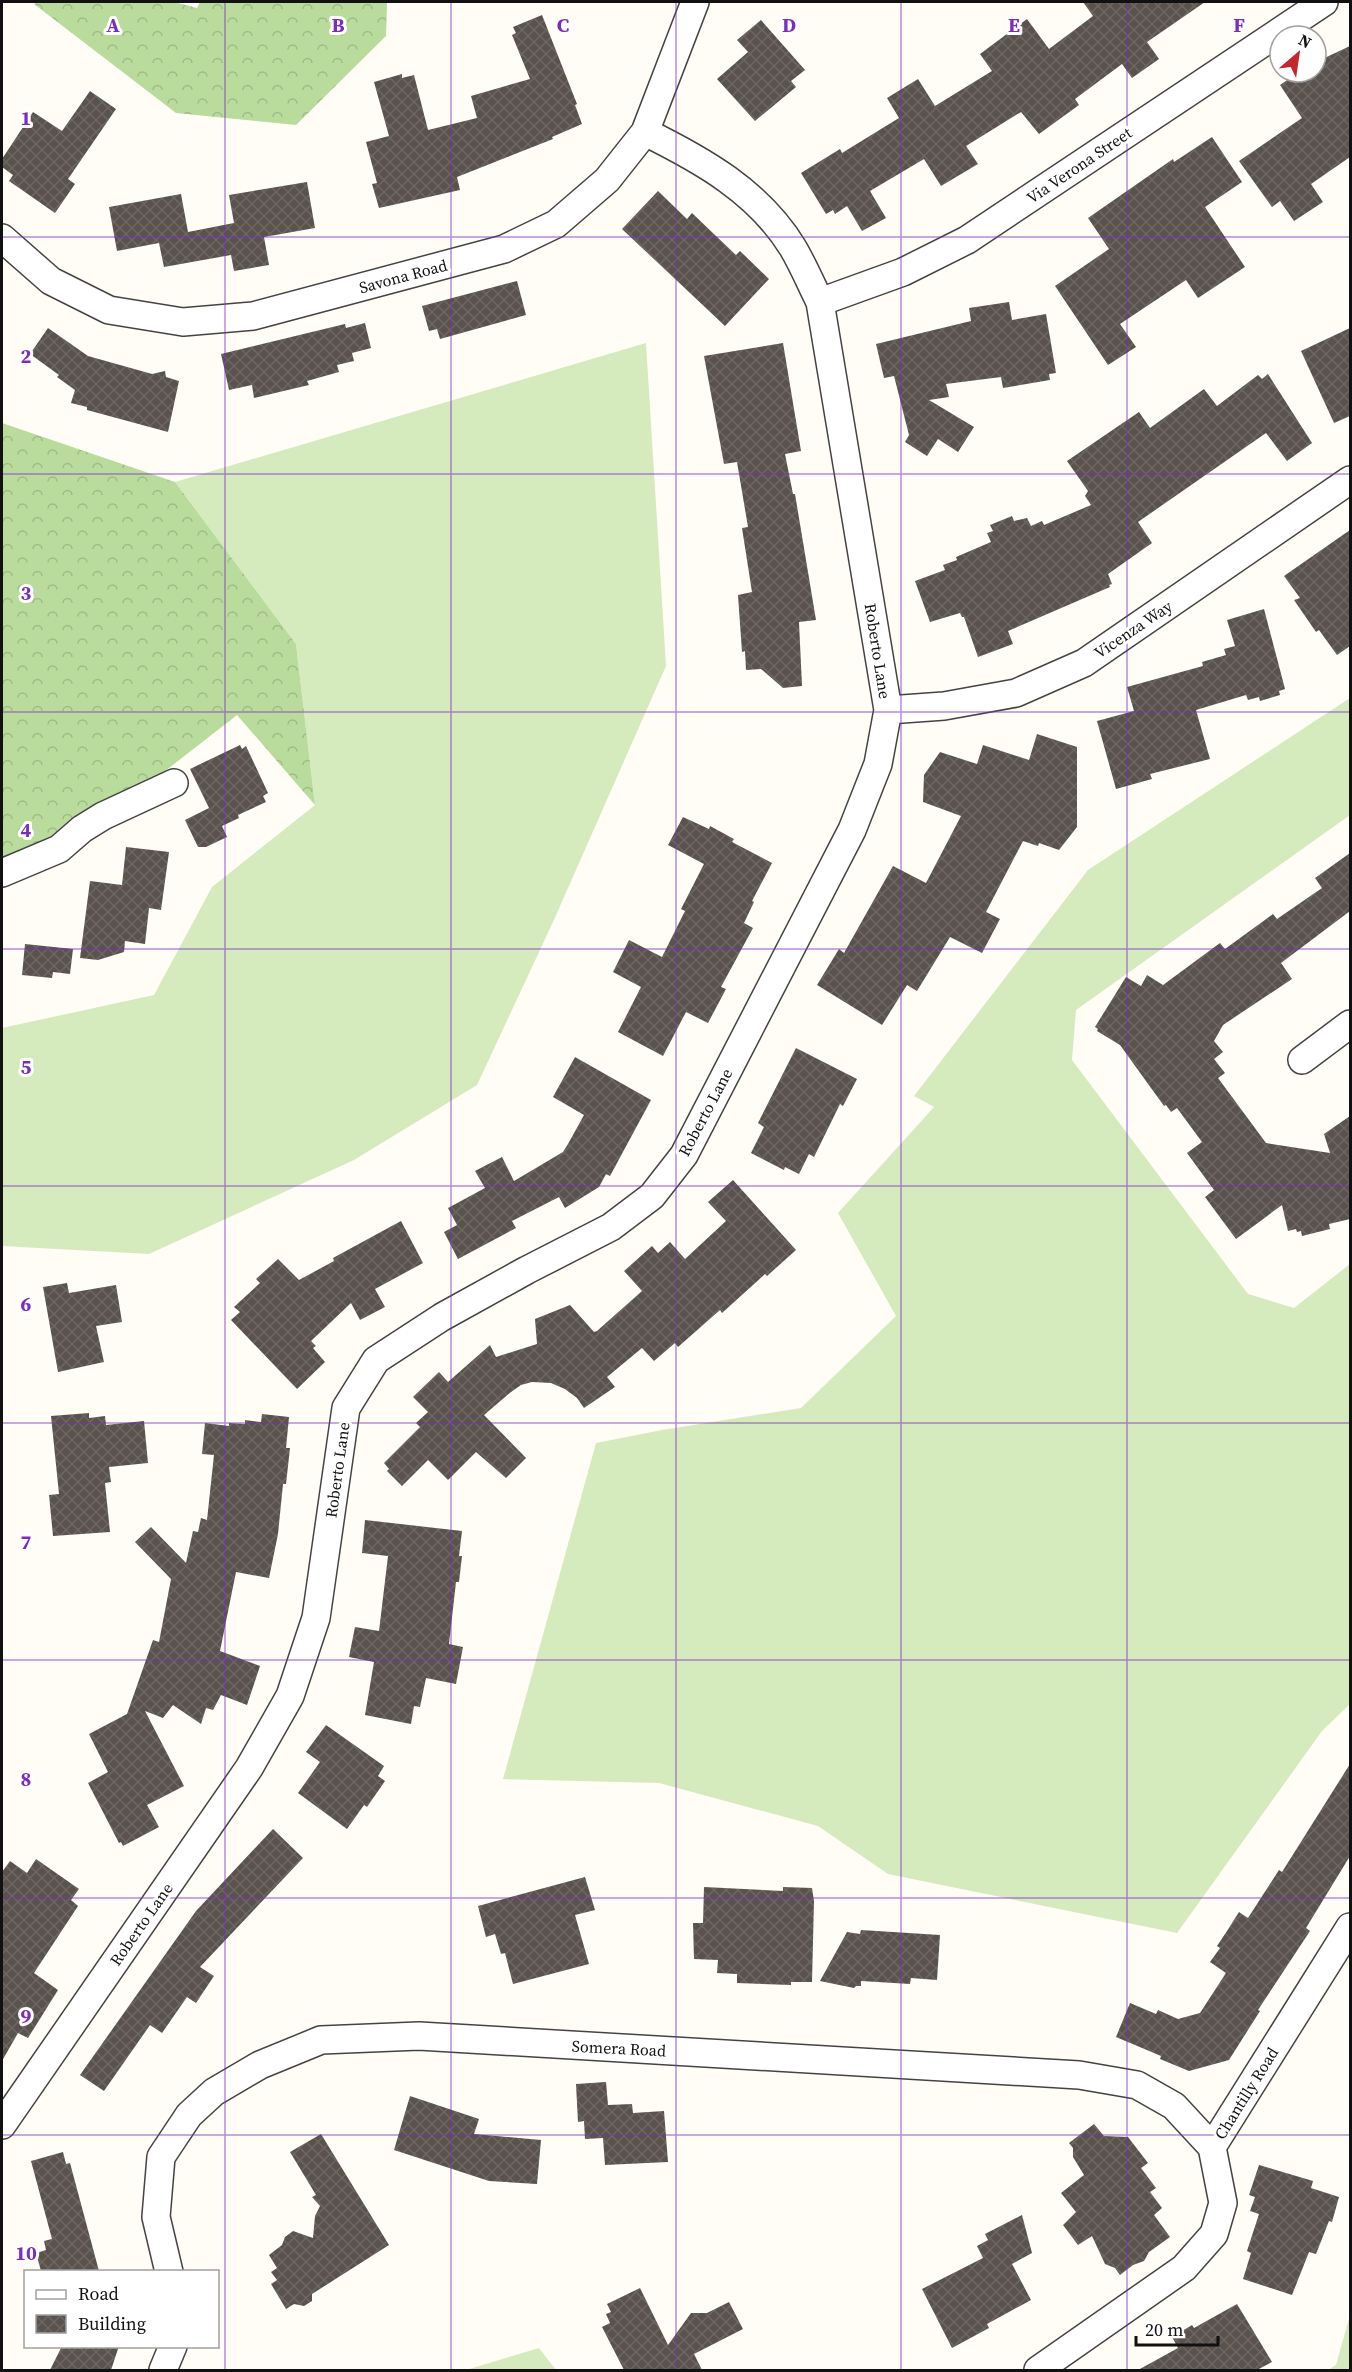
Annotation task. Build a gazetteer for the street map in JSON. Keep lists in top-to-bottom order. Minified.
{"streets":{"street":["Via Verona Street","Savona Road","Vicenza Way","Roberto Lane","Somera Road","Chantilly Road"]},"crossings":[["Via Verona Street","Roberto Lane"],["Savona Road","Roberto Lane"],["Vicenza Way","Roberto Lane"],["Somera Road","Chantilly Road"]],"legend":["Road","Building"],"scale_bar":"20 m","north":"top right","grid":{"columns":["A","B","C","D","E","F"],"rows":["1","2","3","4","5","6","7","8","9","10"]}}
